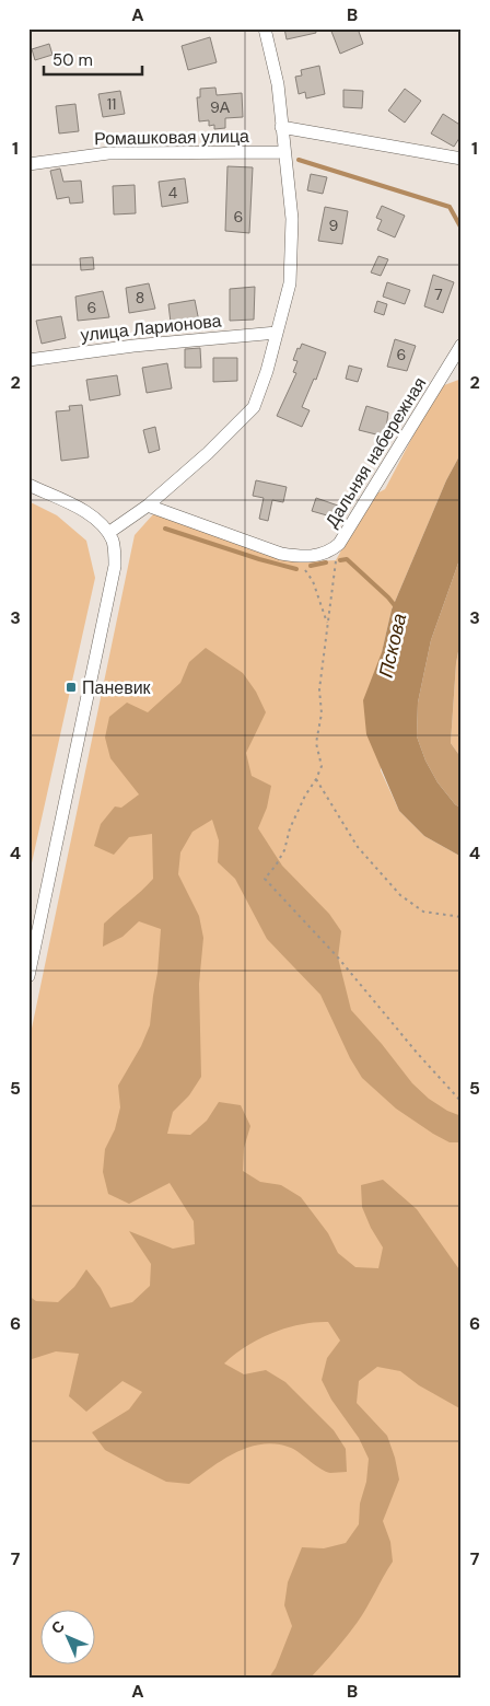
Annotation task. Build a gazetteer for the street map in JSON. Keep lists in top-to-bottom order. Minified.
{"streets":{"street":["Ромашковая улица","улица Ларионова","Дальняя набережная"]},"water":["Пскова"],"places":{"transit":["Паневик"]},"house_numbers":["11","9А","4","6","9","7","8","6","6"],"scale_bar":"50 m","north":"top left","grid":{"columns":["A","B"],"rows":["1","2","3","4","5","6","7"]}}
